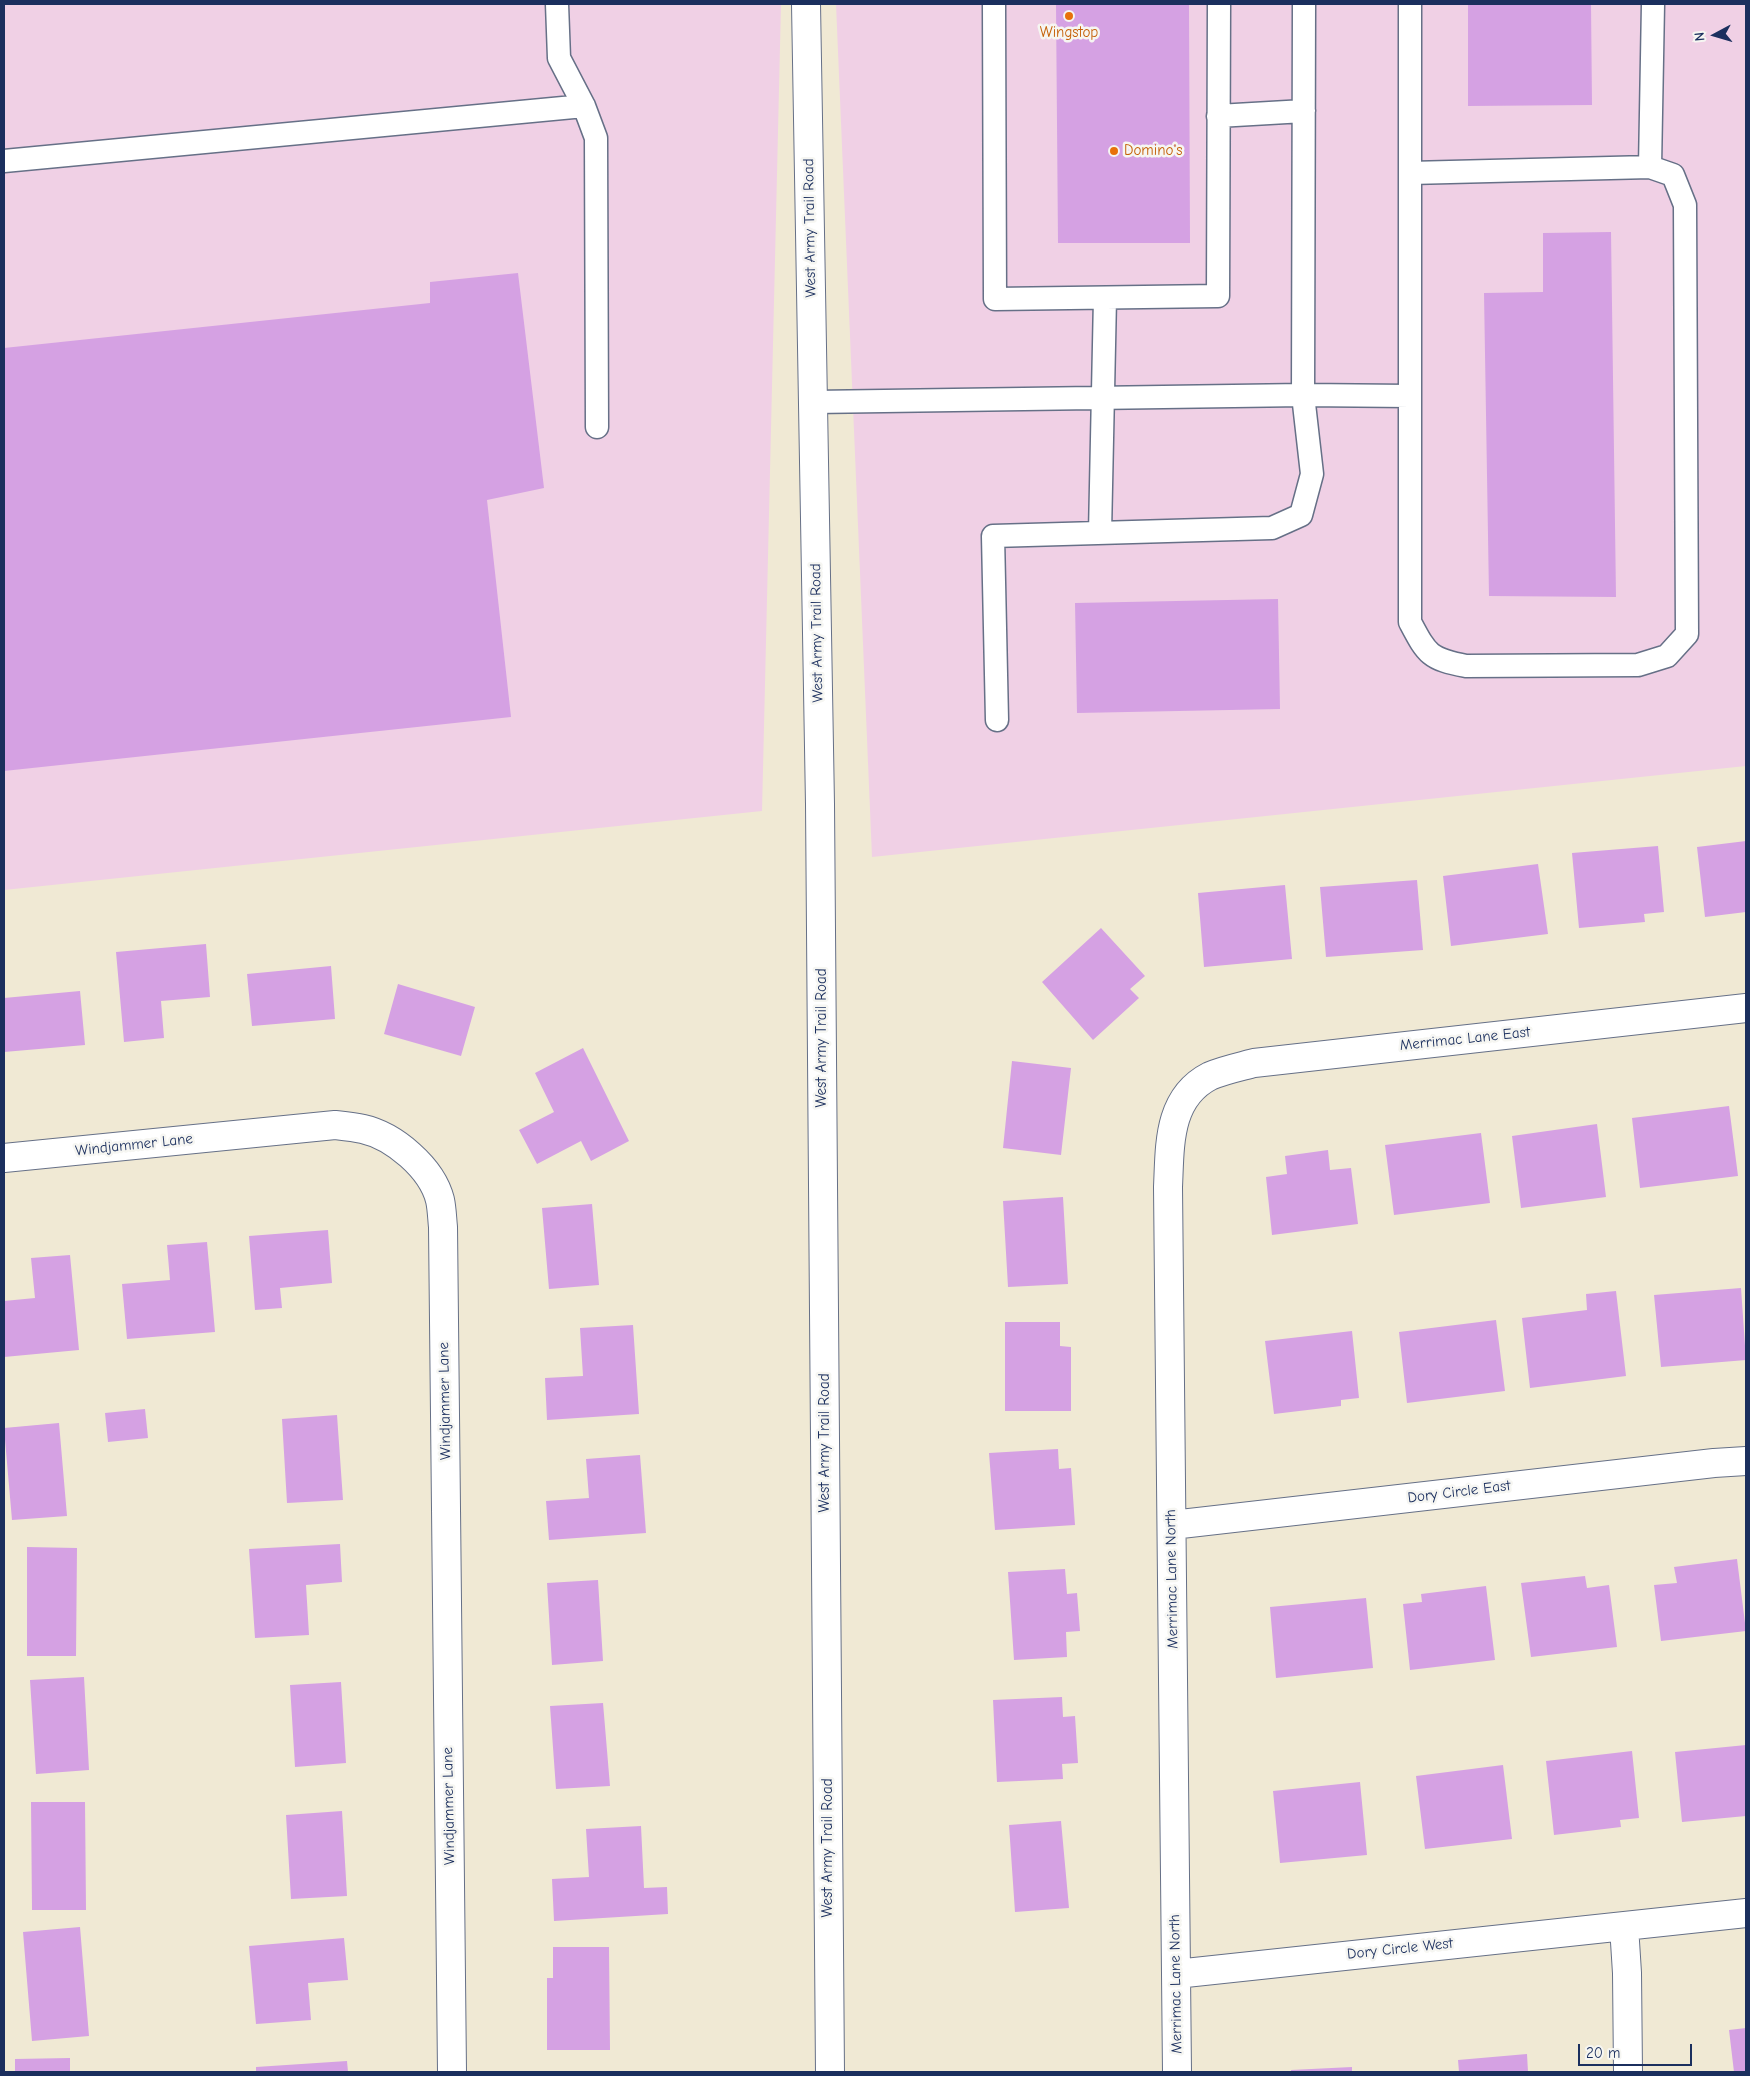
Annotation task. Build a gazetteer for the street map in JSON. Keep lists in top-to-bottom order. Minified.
{"streets":{"street":["West Army Trail Road","Merrimac Lane East","Windjammer Lane","Dory Circle East","Merrimac Lane North","Dory Circle West"]},"crossings":[["Merrimac Lane East","Merrimac Lane North"],["Dory Circle East","Merrimac Lane North"],["Merrimac Lane North","Dory Circle West"]],"places":["Wingstop","Domino's"],"scale_bar":"20 m","north":"left"}
